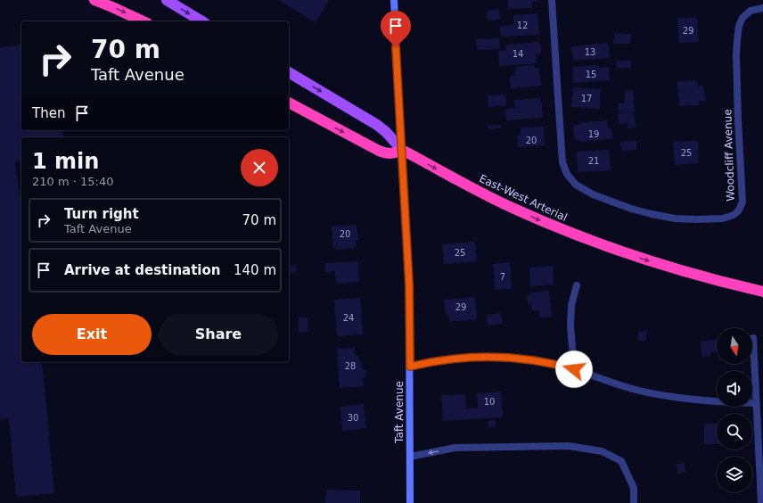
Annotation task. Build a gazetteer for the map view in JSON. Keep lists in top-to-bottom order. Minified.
{"streets":{"highway":["East-West Arterial"],"street":["Woodcliff Avenue","Taft Avenue"]},"crossings":[["East-West Arterial","Taft Avenue"]],"one_way":["East-West Arterial"],"house_numbers":["12","29","13","14","15","17","19","20","25","21","20","25","7","29","24","28","10","30"],"north":"bottom","page":{"turn":["70 m","Taft Avenue"],"then":"Then","heading":["1 min","210 m · 15:40"],"list":[{"name":"Turn right","note":"Taft Avenue","value":"70 m"},{"name":"Arrive at destination","value":"140 m"}],"buttons":["Exit","Share"]}}
